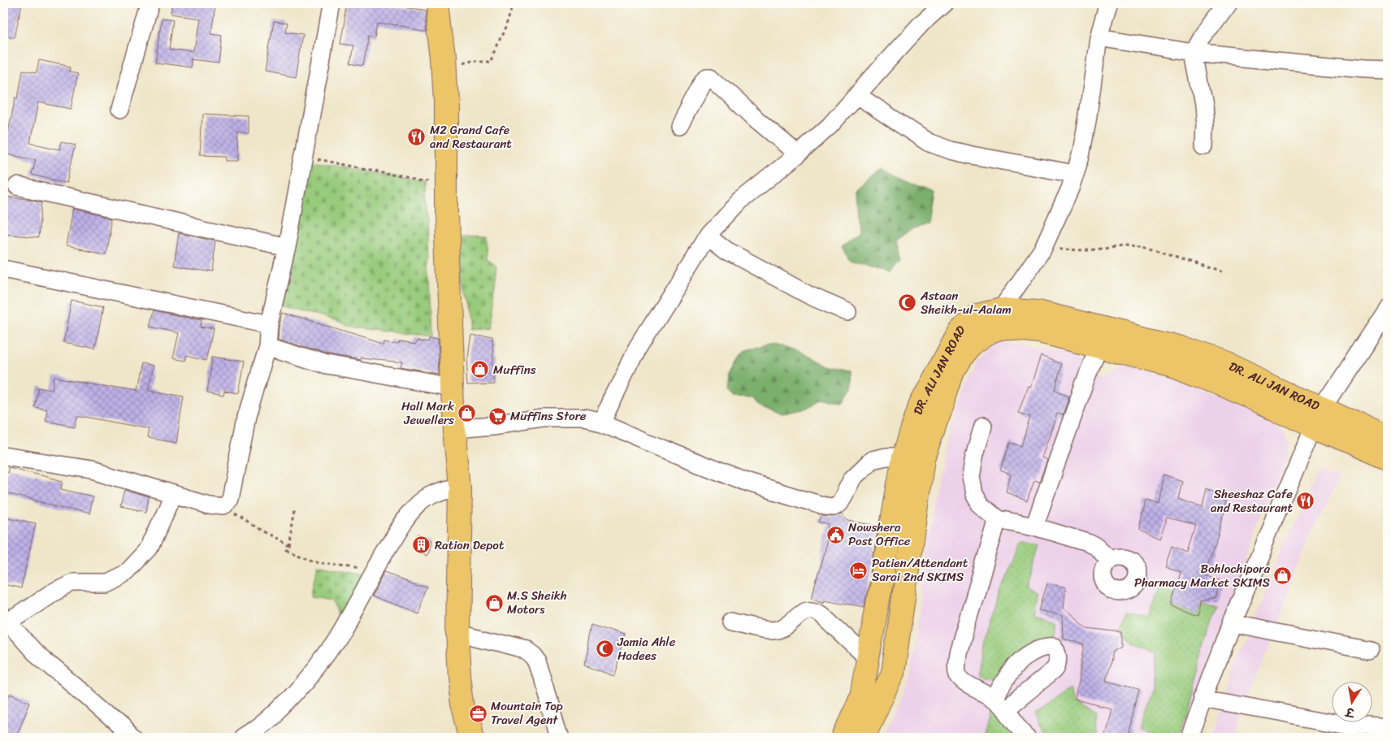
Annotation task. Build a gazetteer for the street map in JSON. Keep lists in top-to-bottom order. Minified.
{"streets":{"main road":["DR. ALI JAN ROAD"]},"places":{"restaurant":["M2 Grand Cafe and Restaurant","Sheeshaz Cafe and Restaurant"],"mosque":["Astaan Sheikh-ul-Aalam","Jamia Ahle Hadees"],"shop":["Muffins","Hall Mark Jewellers","Bohlochipora Pharmacy Market SKIMS","M.S Sheikh Motors"],"supermarket":["Muffins Store"],"public building":["Nowshera Post Office"],"building":["Ration Depot"],"hotel":["Patien/Attendant Sarai 2nd SKIMS"],"office":["Mountain Top Travel Agent"]},"north":"bottom"}
